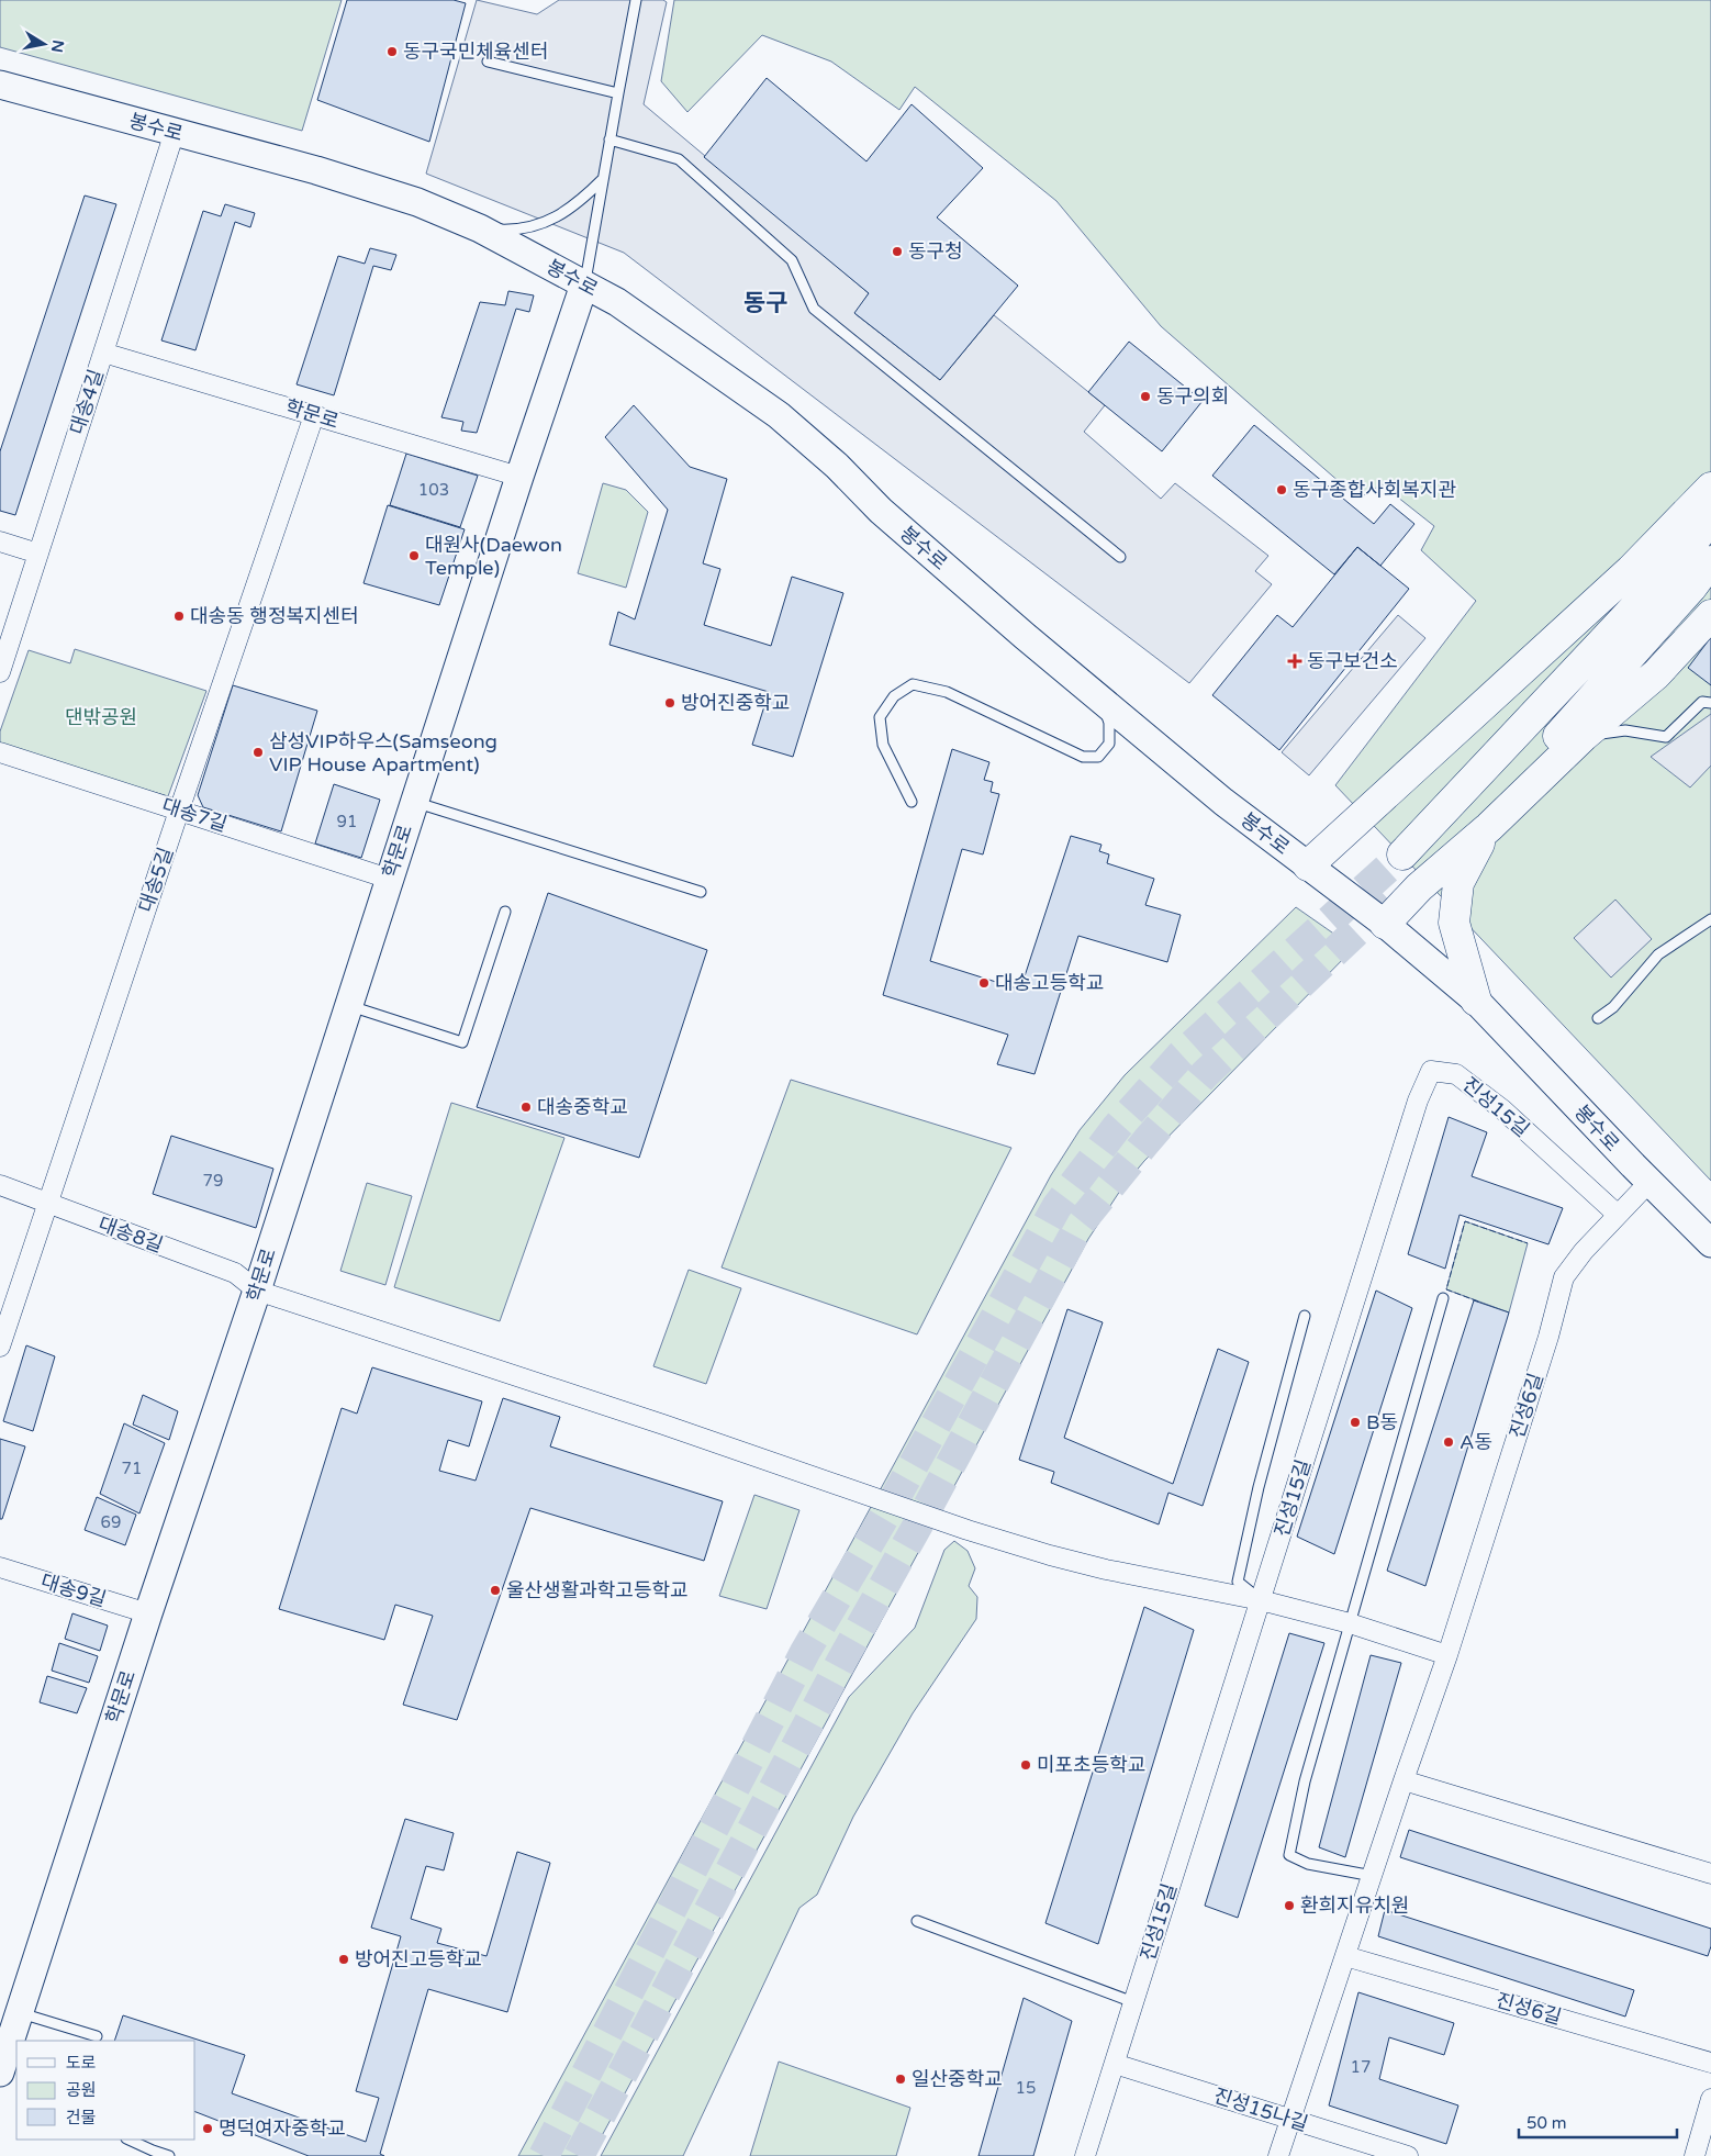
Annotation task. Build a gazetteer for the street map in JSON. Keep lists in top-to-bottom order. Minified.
{"streets":{"main road":["봉수로","학문로"],"street":["대송4길","대송7길","대송5길","진성15길","대송8길","진성6길","대송9길","진성15나길"]},"crossings":[["봉수로","대송4길"],["봉수로","학문로"],["봉수로","진성6길"],["대송4길","학문로"],["학문로","대송7길"],["학문로","대송5길"],["학문로","대송8길"],["학문로","대송9길"],["대송7길","대송5길"],["대송5길","대송8길"],["진성15길","진성6길"],["진성15길","진성15나길"],["진성6길","진성15나길"]],"districts":["동구"],"parks":["댄밖공원"],"places":{"other":["동구국민체육센터","동구청","동구의회","동구종합사회복지관","대원사(Daewon Temple)","대송동 행정복지센터","방어진중학교","삼성VIP하우스(Samseong VIP House Apartment)","대송고등학교","대송중학교","B동","A동","울산생활과학고등학교","미포초등학교","환희지유치원","방어진고등학교","일산중학교","명덕여자중학교"],"health":["동구보건소"]},"house_numbers":["103","91","79","71","69","17","15"],"legend":["도로","공원","건물"],"scale_bar":"50 m","north":"right"}
